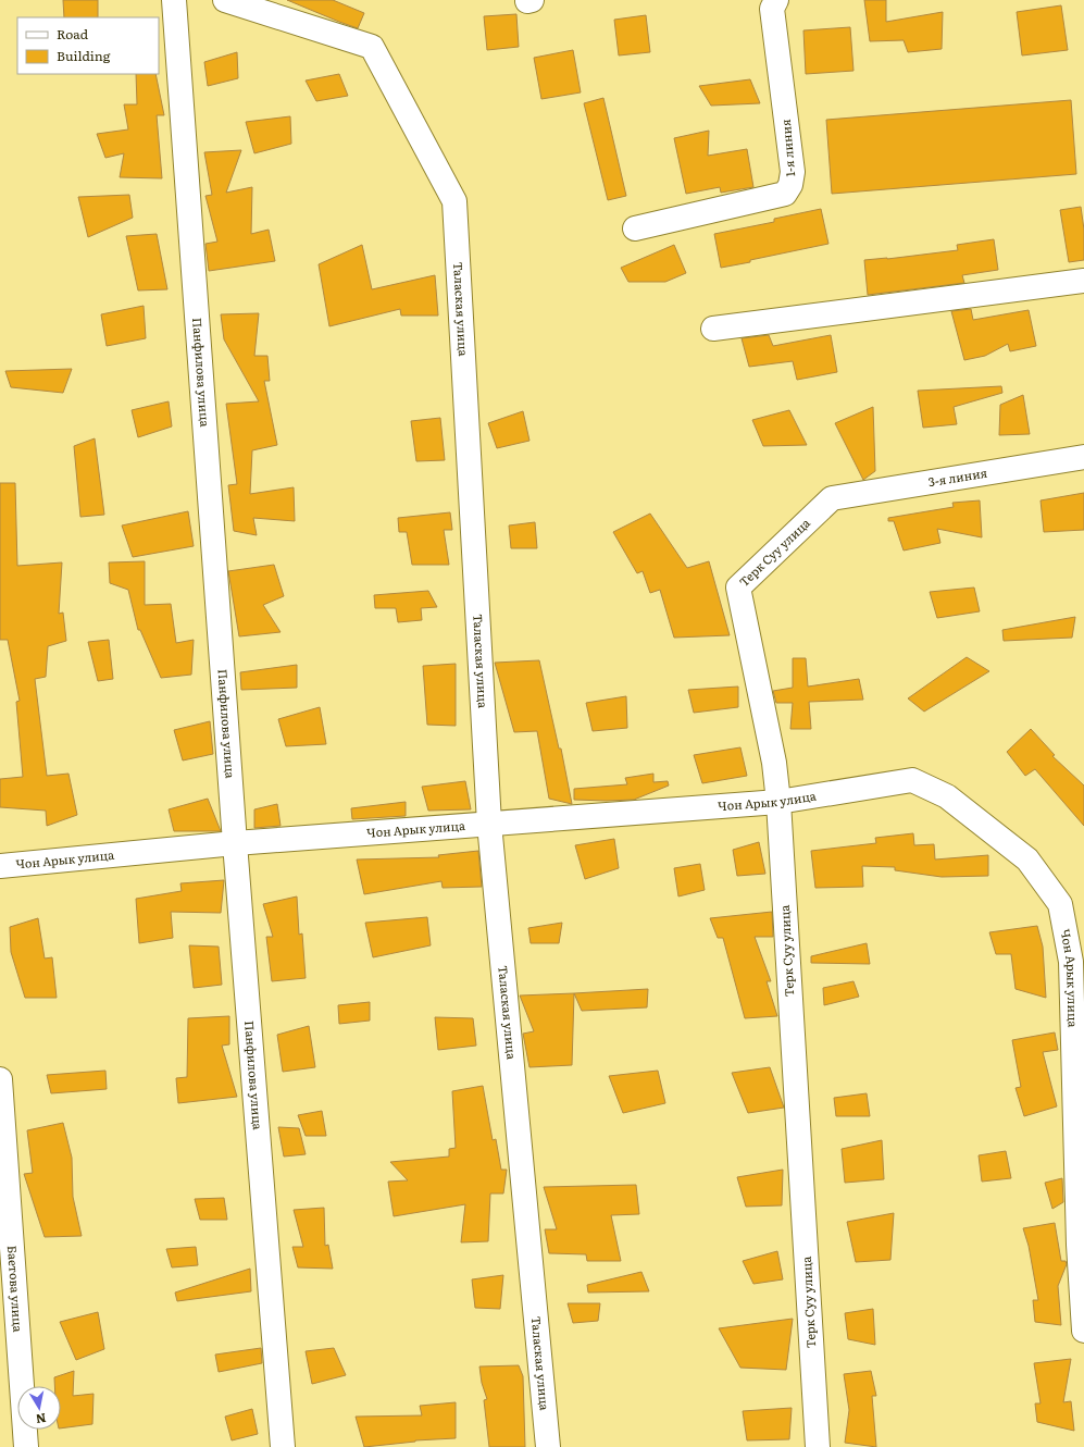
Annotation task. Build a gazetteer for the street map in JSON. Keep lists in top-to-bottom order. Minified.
{"streets":{"street":["1-я линия","Талаская улица","Панфилова улица","3-я линия","Терк Суу улица","Чон Арык улица","Баетова улица"]},"crossings":[["Талаская улица","Чон Арык улица"],["Панфилова улица","Чон Арык улица"],["3-я линия","Терк Суу улица"],["Терк Суу улица","Чон Арык улица"]],"legend":["Road","Building"],"north":"bottom"}
